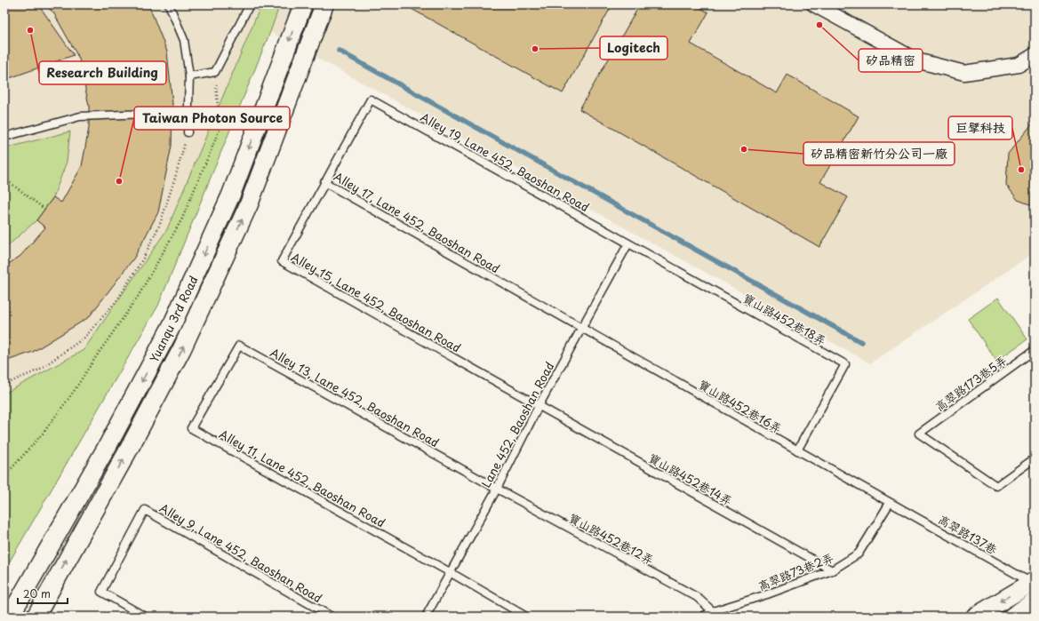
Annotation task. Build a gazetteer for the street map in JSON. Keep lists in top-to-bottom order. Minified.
{"streets":{"street":["Yuanqu 3rd Road"],"lane":["Alley 19, Lane 452, Baoshan Road","Alley 17, Lane 452, Baoshan Road","Alley 15, Lane 452, Baoshan Road","寶山路452巷18弄","高翠路173巷5弄","Alley 13, Lane 452, Baoshan Road","寶山路452巷16弄","Lane 452, Baoshan Road","Alley 11, Lane 452, Baoshan Road","寶山路452巷14弄","高翠路137巷","寶山路452巷12弄","Alley 9, Lane 452, Baoshan Road","高翠路73巷2弄"]},"crossings":[["Alley 19, Lane 452, Baoshan Road","Alley 17, Lane 452, Baoshan Road"],["Alley 19, Lane 452, Baoshan Road","寶山路452巷18弄"],["Alley 19, Lane 452, Baoshan Road","Lane 452, Baoshan Road"],["Alley 17, Lane 452, Baoshan Road","Alley 15, Lane 452, Baoshan Road"],["Alley 17, Lane 452, Baoshan Road","寶山路452巷16弄"],["Alley 17, Lane 452, Baoshan Road","Lane 452, Baoshan Road"],["Alley 15, Lane 452, Baoshan Road","Lane 452, Baoshan Road"],["Alley 15, Lane 452, Baoshan Road","寶山路452巷14弄"],["寶山路452巷18弄","寶山路452巷16弄"],["寶山路452巷18弄","Lane 452, Baoshan Road"],["Alley 13, Lane 452, Baoshan Road","Lane 452, Baoshan Road"],["Alley 13, Lane 452, Baoshan Road","Alley 11, Lane 452, Baoshan Road"],["Alley 13, Lane 452, Baoshan Road","寶山路452巷12弄"],["寶山路452巷16弄","Lane 452, Baoshan Road"],["寶山路452巷16弄","高翠路137巷"],["寶山路452巷16弄","高翠路73巷2弄"],["Lane 452, Baoshan Road","Alley 11, Lane 452, Baoshan Road"],["Lane 452, Baoshan Road","寶山路452巷14弄"],["Lane 452, Baoshan Road","寶山路452巷12弄"],["寶山路452巷14弄","高翠路73巷2弄"],["高翠路137巷","高翠路73巷2弄"],["寶山路452巷12弄","高翠路73巷2弄"]],"places":["矽品精密","Research Building","Logitech","矽品精密新竹分公司一廠","巨擘科技","Taiwan Photon Source"],"scale_bar":"20 m"}
